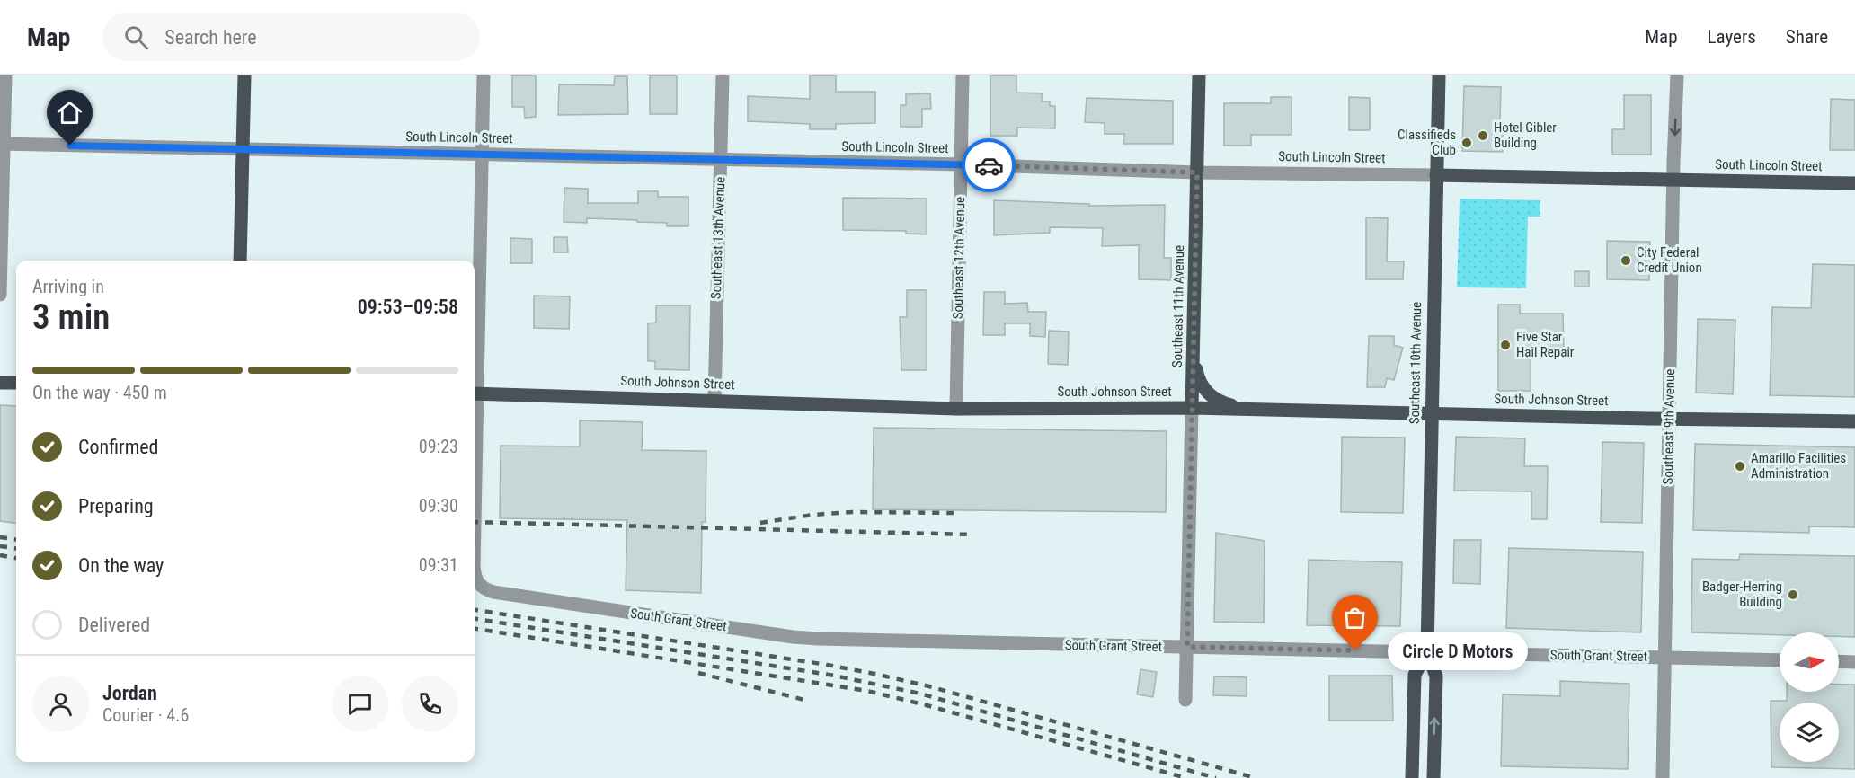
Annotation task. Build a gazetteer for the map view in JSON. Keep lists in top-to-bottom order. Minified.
{"streets":{"main road":["South Lincoln Street","Southeast 11th Avenue","Southeast 10th Avenue","South Johnson Street"],"street":["Southeast 13th Avenue","Southeast 12th Avenue","Southeast 9th Avenue","South Grant Street"]},"crossings":[["South Lincoln Street","Southeast 13th Avenue"],["South Lincoln Street","Southeast 12th Avenue"],["South Lincoln Street","Southeast 11th Avenue"],["South Lincoln Street","Southeast 10th Avenue"],["South Lincoln Street","Southeast 9th Avenue"],["Southeast 13th Avenue","South Johnson Street"],["Southeast 12th Avenue","South Johnson Street"],["Southeast 11th Avenue","South Johnson Street"],["Southeast 11th Avenue","South Grant Street"],["Southeast 10th Avenue","South Johnson Street"],["Southeast 10th Avenue","South Grant Street"],["South Johnson Street","Southeast 9th Avenue"],["Southeast 9th Avenue","South Grant Street"]],"places":["Hotel Gibler Building","Classifieds Club","City Federal Credit Union","Five Star Hail Repair","Amarillo Facilities Administration","Badger-Herring Building","Circle D Motors"],"north":"right","page":{"header":"Map","search":"Search here","nav":["Map","Layers","Share"],"heading":["3 min","Arriving in","09:53–09:58"],"panel":["Jordan","Courier · 4.6"],"bar":"On the way · 450 m","list":[["Confirmed","09:23"],["Preparing","09:30"],["On the way","09:31"],"Delivered"],"bubble":"Circle D Motors"}}
